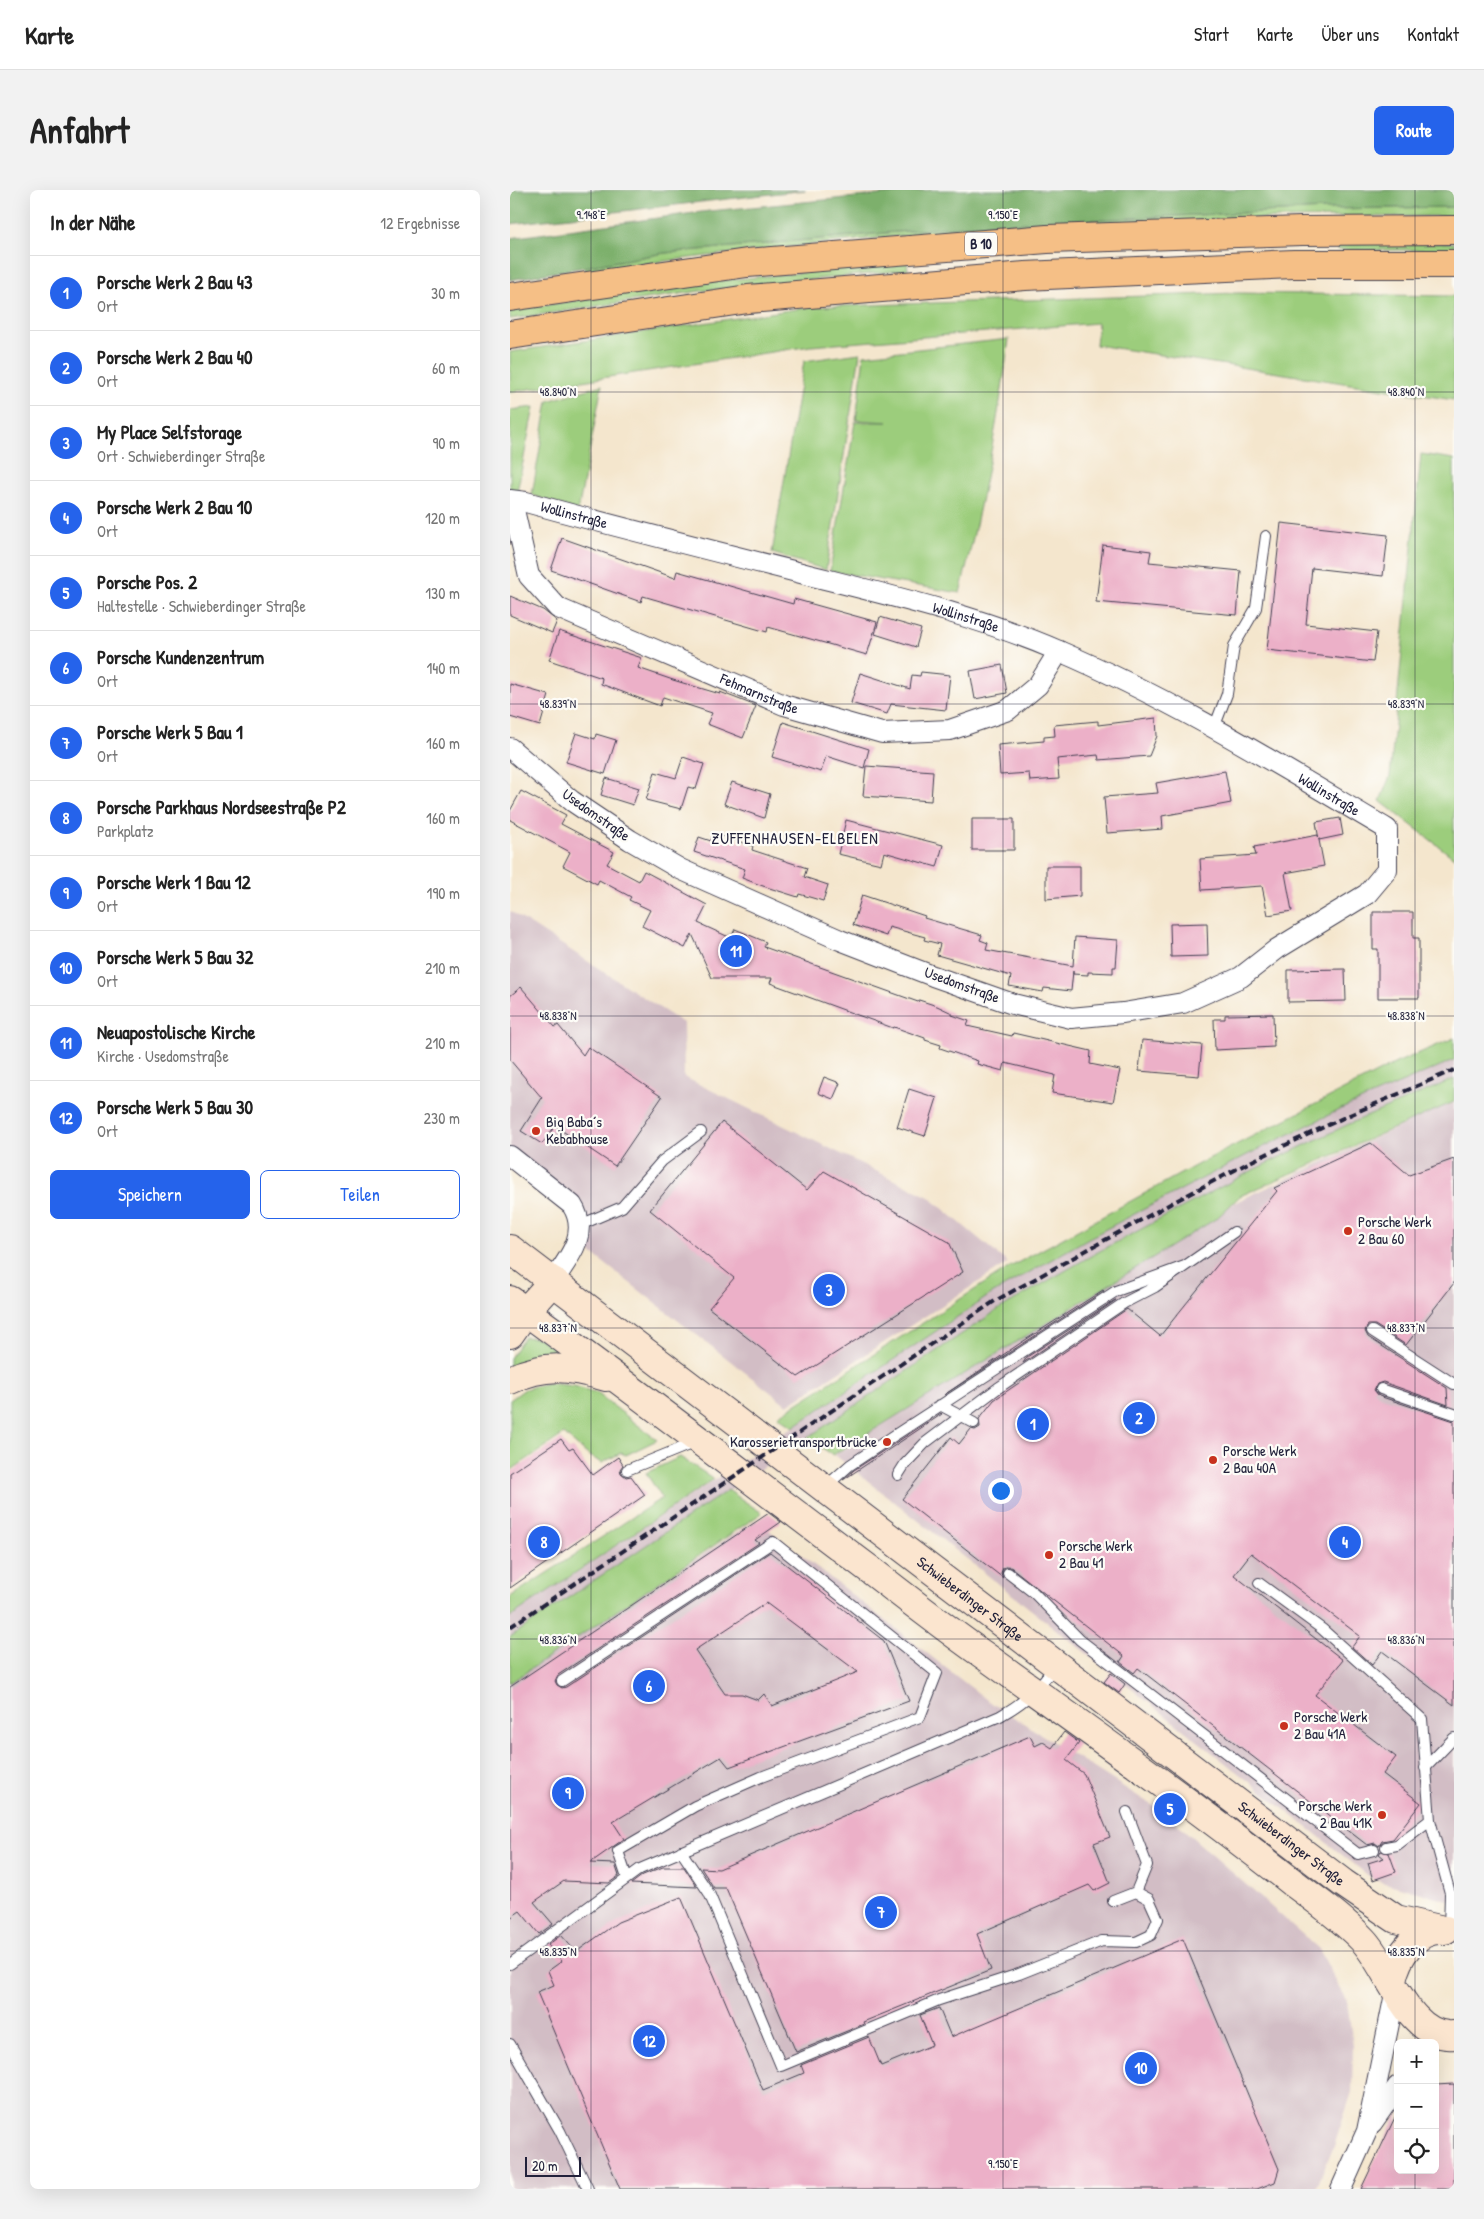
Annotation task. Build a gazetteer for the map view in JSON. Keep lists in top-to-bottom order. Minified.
{"streets":{"highway":["B 10"],"main road":["Schwieberdinger Straße"],"street":["Wollinstraße","Fehmarnstraße","Usedomstraße"]},"crossings":[["Wollinstraße","Fehmarnstraße"],["Wollinstraße","Usedomstraße"]],"districts":["ZUFFENHAUSEN-ELBELEN"],"places":["Big Baba´s Kebabhouse","Porsche Werk 2 Bau 60","Karosserietransportbrücke","Porsche Werk 2 Bau 40A","Porsche Werk 2 Bau 41","Porsche Werk 2 Bau 41A","Porsche Werk 2 Bau 41K"],"scale_bar":"20 m","page":{"header":"Karte","nav":["Start","Karte","Über uns","Kontakt"],"buttons":["Route",["Speichern","Teilen"]],"title":"Anfahrt","heading":["In der Nähe","12 Ergebnisse"],"list":[{"mark":"1","name":"Porsche Werk 2 Bau 43","note":"Ort","value":"30 m"},{"mark":"2","name":"Porsche Werk 2 Bau 40","note":"Ort","value":"60 m"},{"mark":"3","name":"My Place Selfstorage","note":"Ort · Schwieberdinger Straße","value":"90 m"},{"mark":"4","name":"Porsche Werk 2 Bau 10","note":"Ort","value":"120 m"},{"mark":"5","name":"Porsche Pos. 2","note":"Haltestelle · Schwieberdinger Straße","value":"130 m"},{"mark":"6","name":"Porsche Kundenzentrum","note":"Ort","value":"140 m"},{"mark":"7","name":"Porsche Werk 5 Bau 1","note":"Ort","value":"160 m"},{"mark":"8","name":"Porsche Parkhaus Nordseestraße P2","note":"Parkplatz","value":"160 m"},{"mark":"9","name":"Porsche Werk 1 Bau 12","note":"Ort","value":"190 m"},{"mark":"10","name":"Porsche Werk 5 Bau 32","note":"Ort","value":"210 m"},{"mark":"11","name":"Neuapostolische Kirche","note":"Kirche · Usedomstraße","value":"210 m"},{"mark":"12","name":"Porsche Werk 5 Bau 30","note":"Ort","value":"230 m"}],"pins":["11","3","2","1","4","8","6","9","5","7","12","10"],"map_buttons":["+","−"],"scale":"20 m"},"coordinates":["9.148°E","9.150°E","48.840°N","48.839°N","48.838°N","48.837°N","48.836°N","48.835°N"]}
